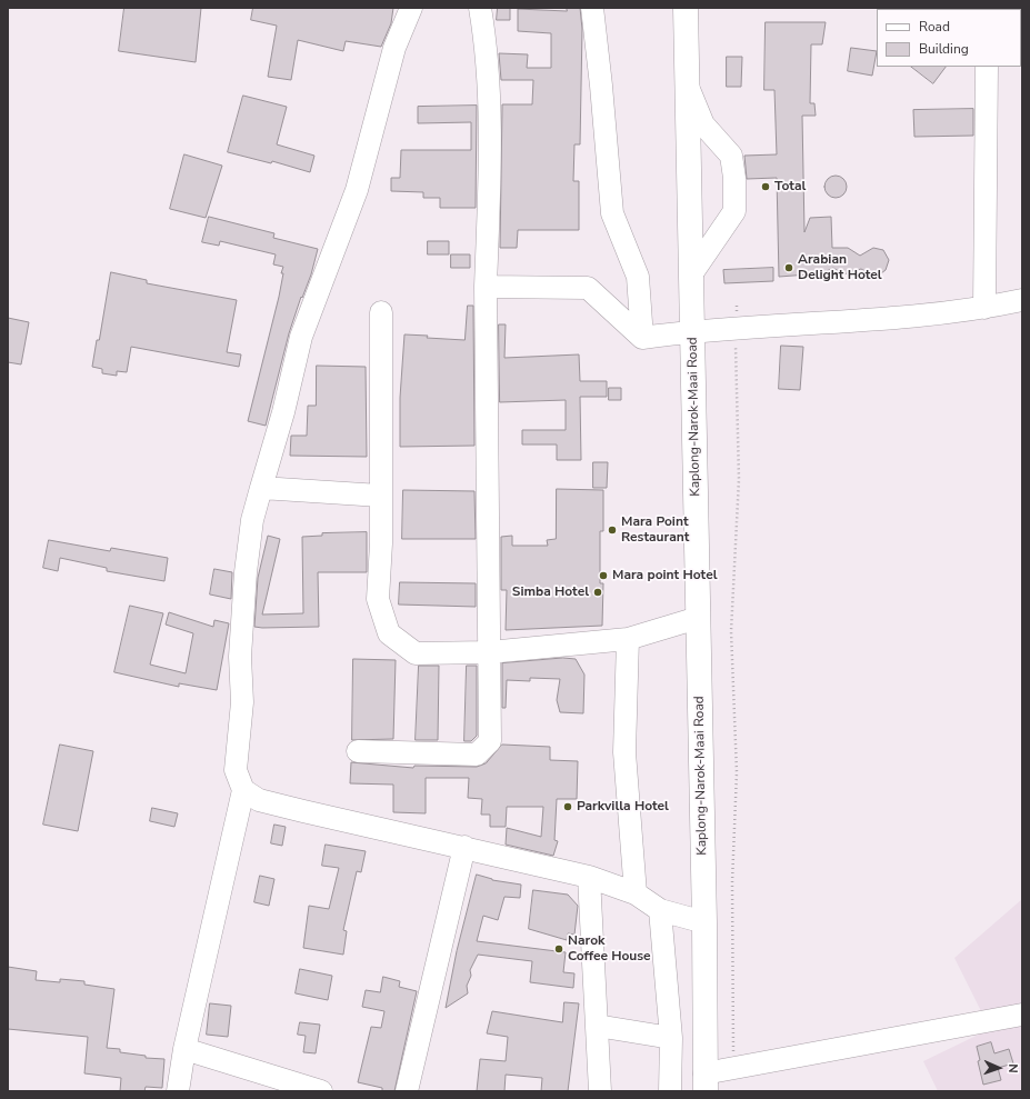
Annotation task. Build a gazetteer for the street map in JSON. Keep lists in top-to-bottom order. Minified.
{"streets":{"highway":["Kaplong-Narok-Maai Road"]},"places":["Total","Arabian Delight Hotel","Mara Point Restaurant","Mara point Hotel","Simba Hotel","Parkvilla Hotel","Narok Coffee House"],"legend":["Road","Building"],"north":"right"}
